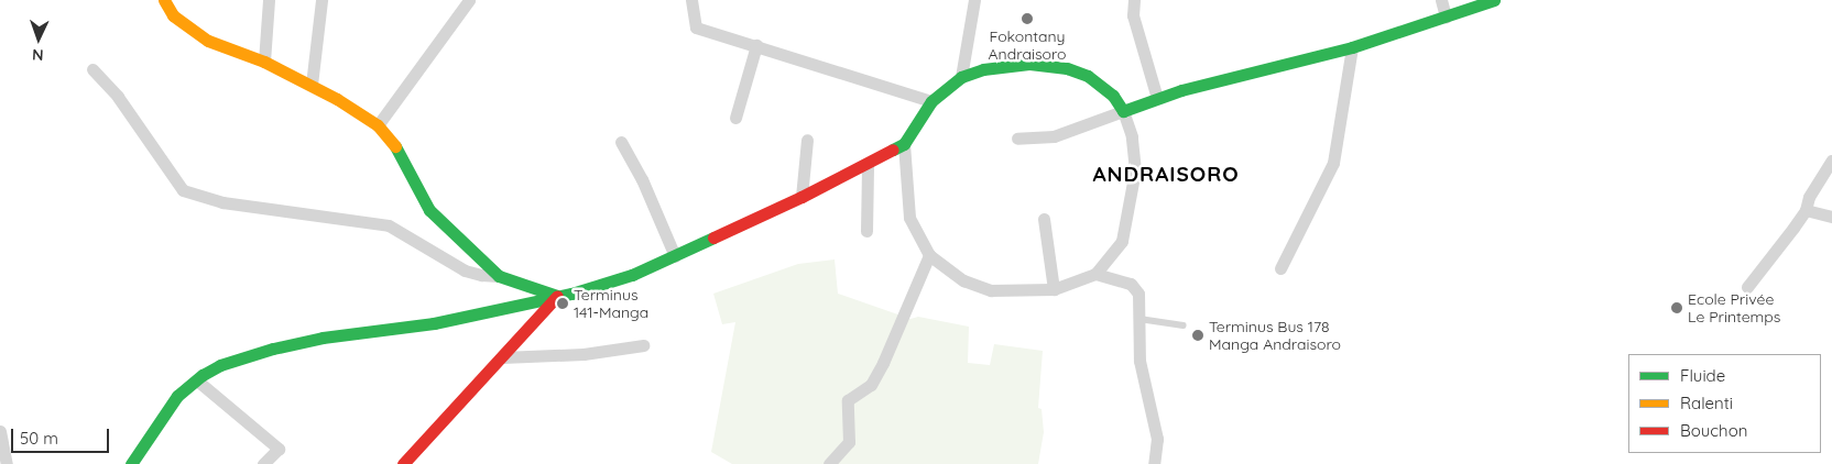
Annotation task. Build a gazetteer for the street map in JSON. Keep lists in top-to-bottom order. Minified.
{"districts":["ANDRAISORO"],"places":["Fokontany Andraisoro","Terminus 141-Manga","Ecole Privée Le Printemps","Terminus Bus 178 Manga Andraisoro"],"legend":["Fluide","Ralenti","Bouchon"],"scale_bar":"50 m","north":"bottom"}
